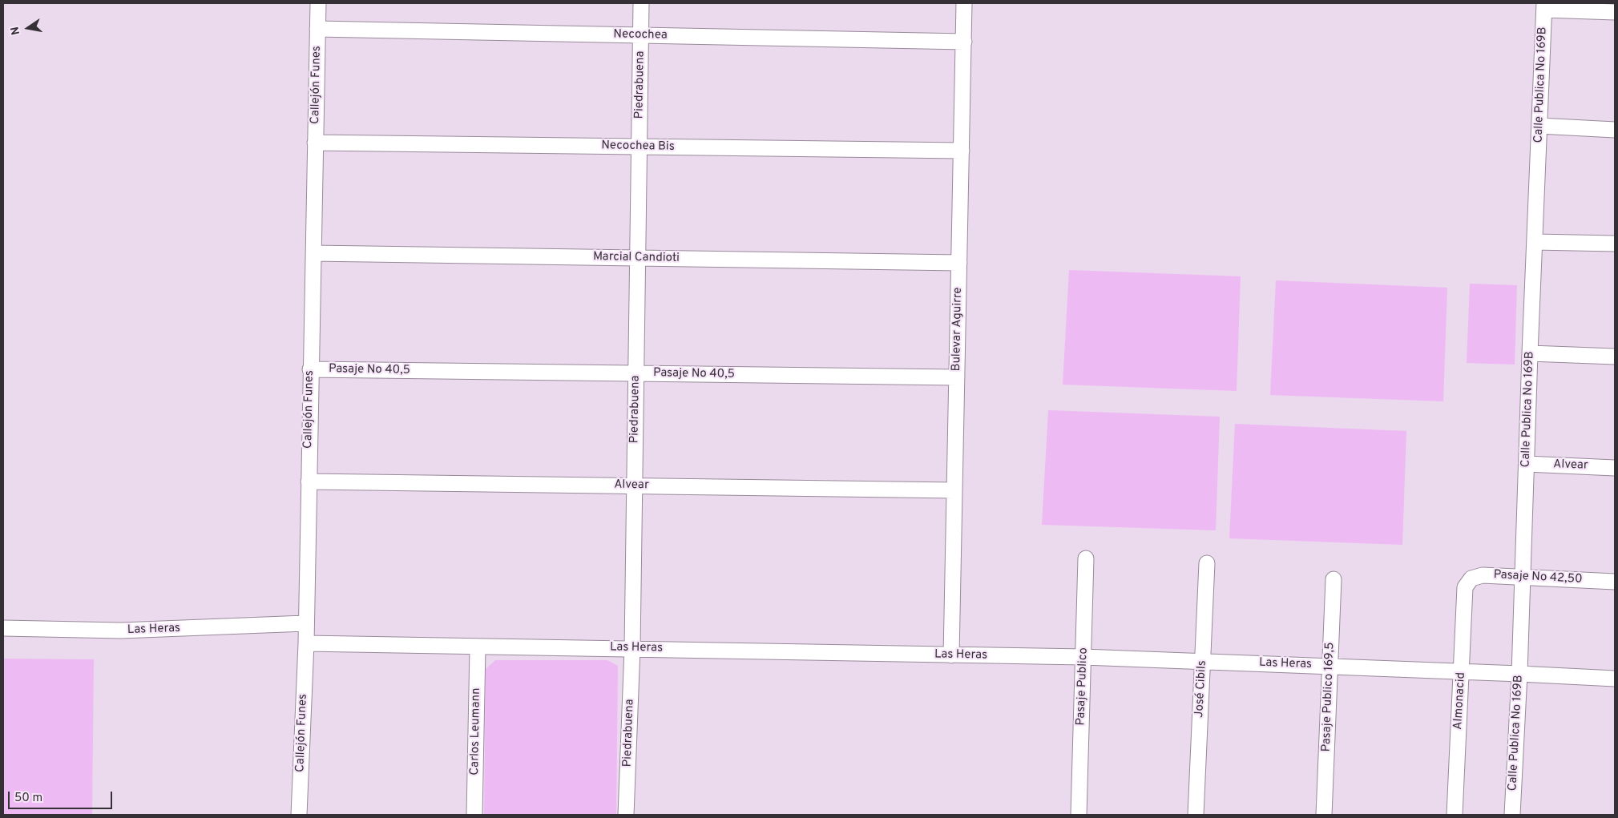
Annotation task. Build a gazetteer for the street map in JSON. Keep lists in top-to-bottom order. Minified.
{"streets":{"street":["Necochea","Callejón Funes","Piedrabuena","Calle Publica No 169B","Necochea Bis","Marcial Candioti","Bulevar Aguirre","Pasaje No 40,5","Alvear","Pasaje No 42,50","Las Heras","Pasaje Publico","José Cibils","Pasaje Publico 169,5","Almonacid","Carlos Leumann"]},"crossings":[["Necochea","Callejón Funes"],["Necochea","Piedrabuena"],["Necochea","Bulevar Aguirre"],["Callejón Funes","Necochea Bis"],["Callejón Funes","Marcial Candioti"],["Callejón Funes","Pasaje No 40,5"],["Callejón Funes","Alvear"],["Callejón Funes","Las Heras"],["Piedrabuena","Necochea Bis"],["Piedrabuena","Marcial Candioti"],["Piedrabuena","Pasaje No 40,5"],["Piedrabuena","Alvear"],["Piedrabuena","Las Heras"],["Calle Publica No 169B","Alvear"],["Calle Publica No 169B","Pasaje No 42,50"],["Calle Publica No 169B","Las Heras"],["Necochea Bis","Bulevar Aguirre"],["Marcial Candioti","Bulevar Aguirre"],["Bulevar Aguirre","Pasaje No 40,5"],["Bulevar Aguirre","Alvear"],["Bulevar Aguirre","Las Heras"],["Pasaje No 42,50","Almonacid"],["Las Heras","Pasaje Publico"],["Las Heras","José Cibils"],["Las Heras","Pasaje Publico 169,5"],["Las Heras","Almonacid"],["Las Heras","Carlos Leumann"]],"scale_bar":"50 m","north":"left"}
